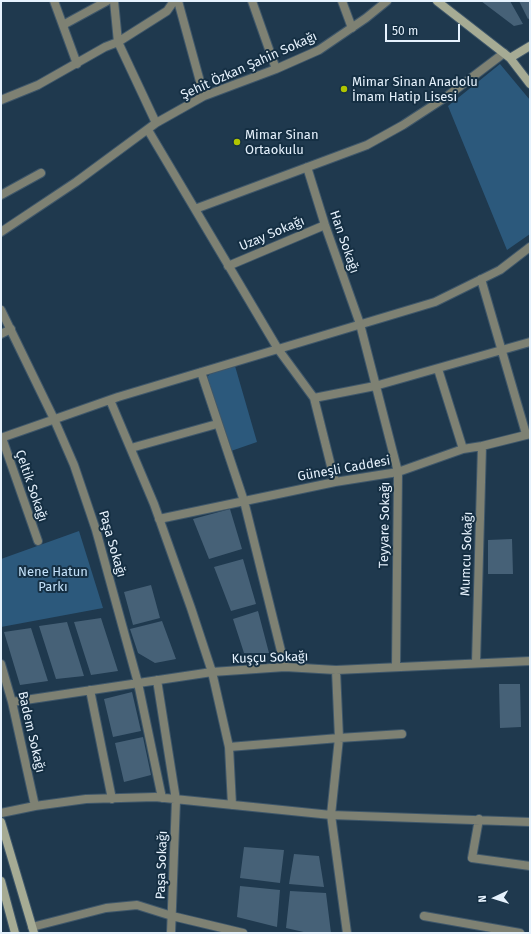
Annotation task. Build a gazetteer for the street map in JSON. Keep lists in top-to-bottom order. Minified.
{"streets":{"street":["Şehit Özkan Şahin Sokağı","Uzay Sokağı","Han Sokağı","Güneşli Caddesi","Çeltik Sokağı","Teyyare Sokağı","Paşa Sokağı","Mumcu Sokağı","Kuşçu Sokağı","Badem Sokağı"]},"crossings":[["Uzay Sokağı","Han Sokağı"],["Han Sokağı","Teyyare Sokağı"],["Güneşli Caddesi","Teyyare Sokağı"],["Güneşli Caddesi","Mumcu Sokağı"],["Teyyare Sokağı","Kuşçu Sokağı"],["Paşa Sokağı","Kuşçu Sokağı"],["Mumcu Sokağı","Kuşçu Sokağı"],["Kuşçu Sokağı","Badem Sokağı"]],"parks":["Nene Hatun Parkı"],"places":["Mimar Sinan Anadolu İmam Hatip Lisesi","Mimar Sinan Ortaokulu"],"scale_bar":"50 m","north":"left"}
